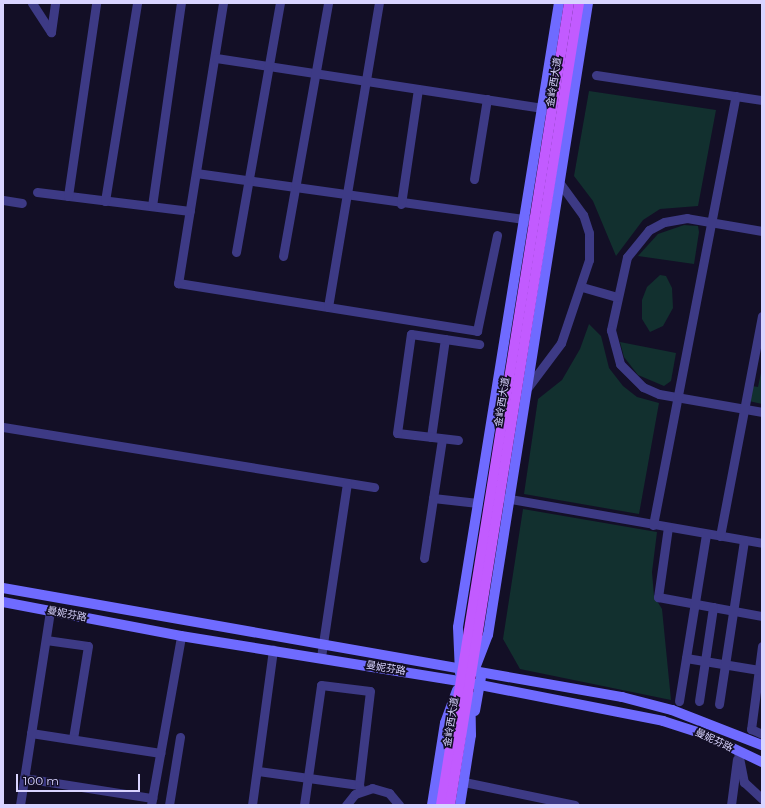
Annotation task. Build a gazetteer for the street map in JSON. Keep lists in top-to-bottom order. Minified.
{"streets":{"main road":["金岭西大道"],"street":["曼妮芬路"]},"crossings":[["金岭西大道","曼妮芬路"]],"scale_bar":"100 m"}
